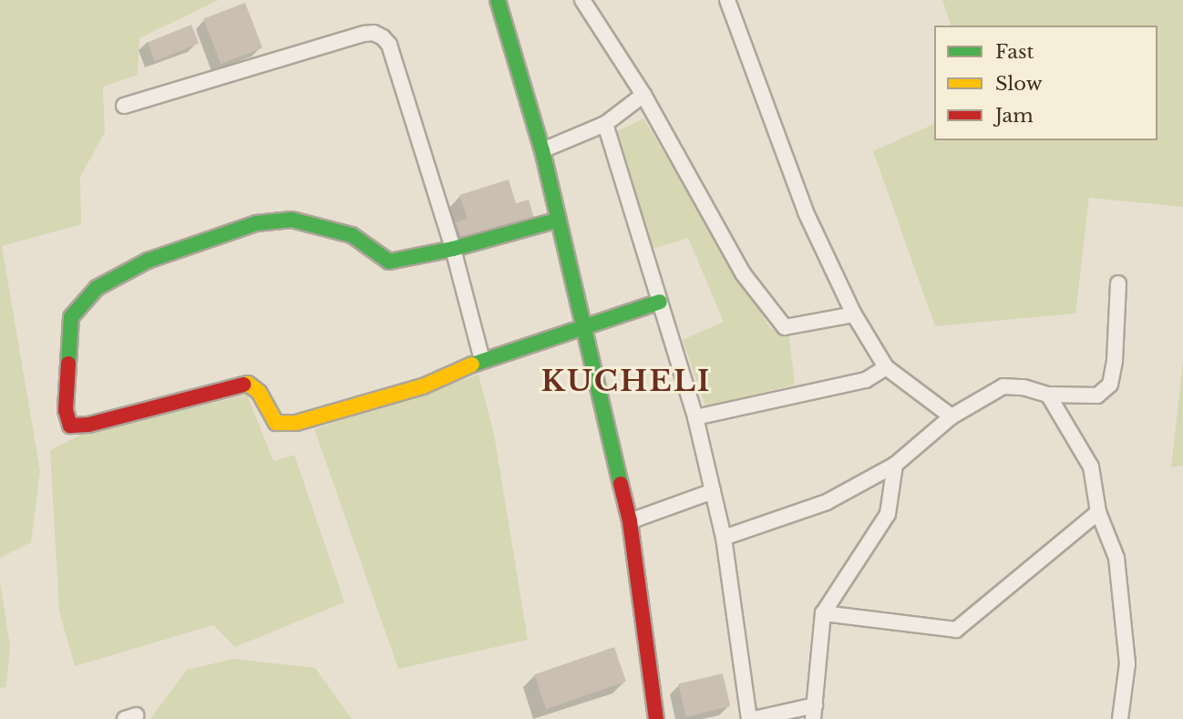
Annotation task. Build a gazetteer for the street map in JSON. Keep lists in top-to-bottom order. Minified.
{"districts":["KUCHELI"],"legend":["Fast","Slow","Jam"]}
